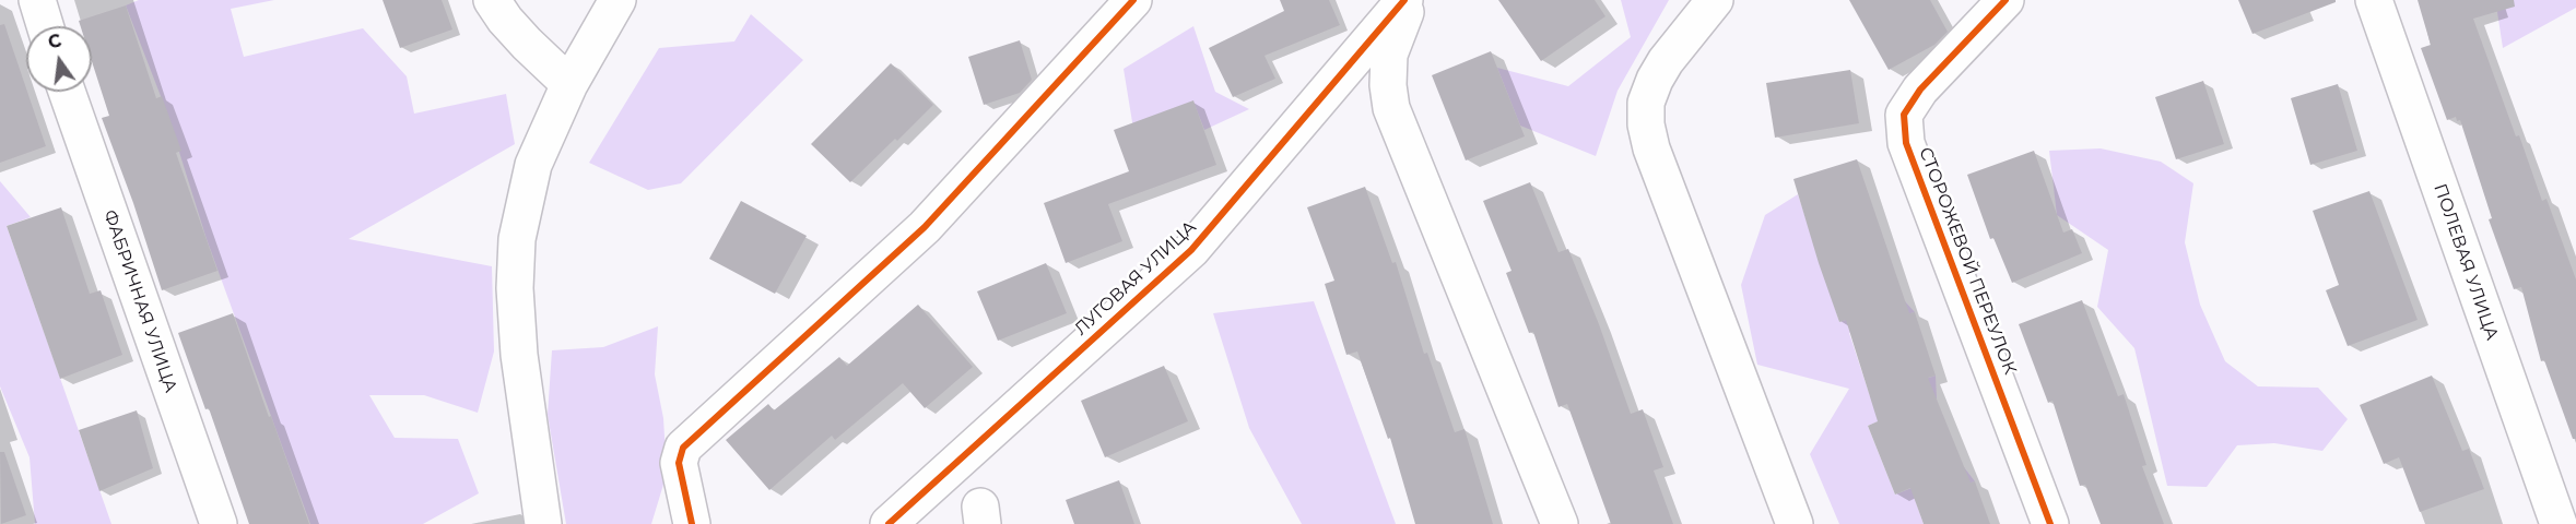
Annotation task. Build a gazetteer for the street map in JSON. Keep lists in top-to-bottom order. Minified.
{"streets":{"street":["СТОРОЖЕВОЙ ПЕРЕУЛОК","ПОЛЕВАЯ УЛИЦА","ЛУГОВАЯ УЛИЦА","ФАБРИЧНАЯ УЛИЦА"]},"north":"top"}
